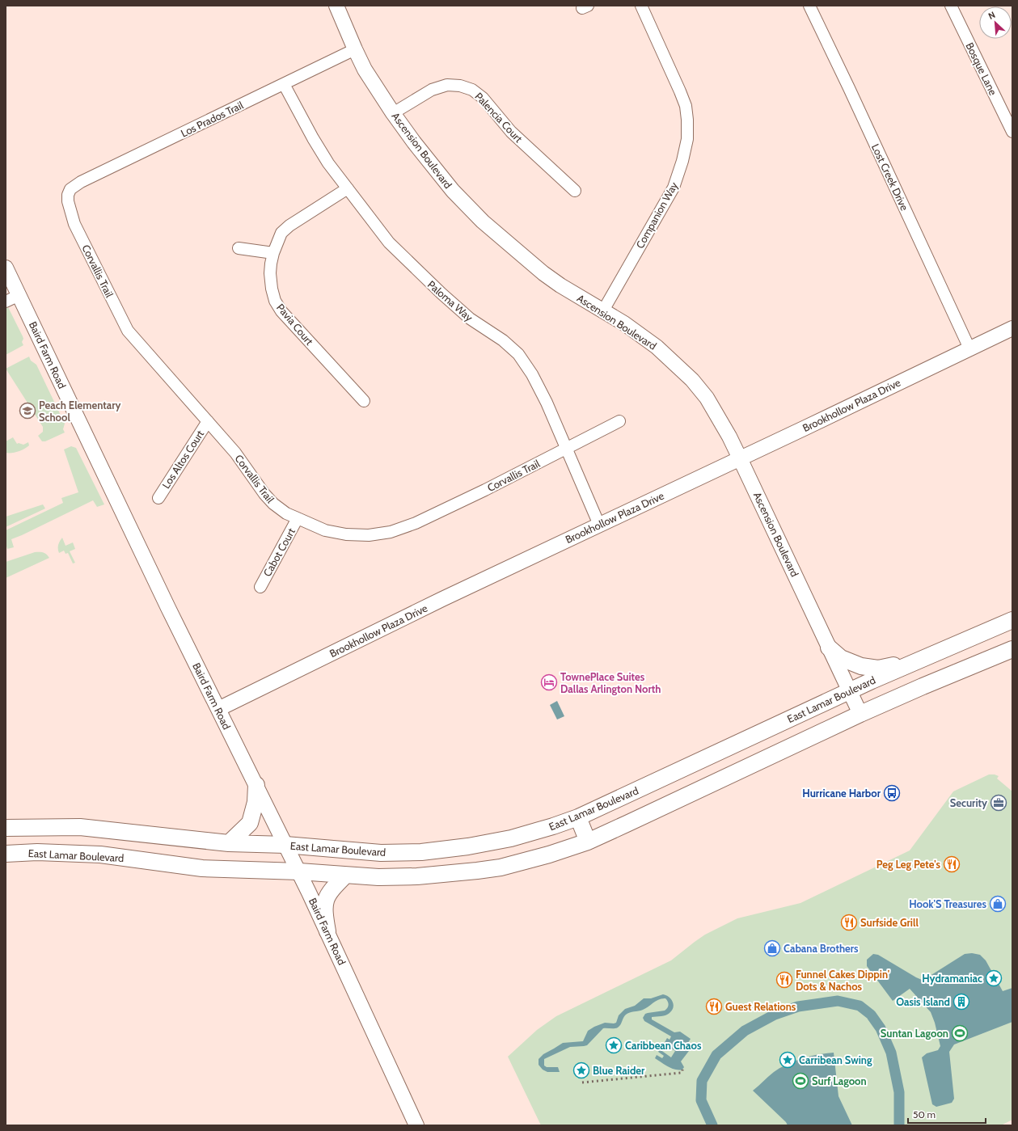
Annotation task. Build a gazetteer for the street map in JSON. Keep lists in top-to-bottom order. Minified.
{"streets":{"main road":["East Lamar Boulevard"],"street":["Bosque Lane","Palencia Court","Los Prados Trail","Ascension Boulevard","Lost Creek Drive","Companion Way","Corvallis Trail","Paloma Way","Pavia Court","Baird Farm Road","Brookhollow Plaza Drive","Los Altos Court","Cabot Court"]},"crossings":[["Palencia Court","Ascension Boulevard"],["Los Prados Trail","Ascension Boulevard"],["Los Prados Trail","Corvallis Trail"],["Los Prados Trail","Paloma Way"],["Ascension Boulevard","Companion Way"],["Ascension Boulevard","Brookhollow Plaza Drive"],["Ascension Boulevard","East Lamar Boulevard"],["Lost Creek Drive","Brookhollow Plaza Drive"],["Corvallis Trail","Paloma Way"],["Corvallis Trail","Los Altos Court"],["Corvallis Trail","Cabot Court"],["Paloma Way","Pavia Court"],["Paloma Way","Brookhollow Plaza Drive"],["Baird Farm Road","Brookhollow Plaza Drive"],["Baird Farm Road","East Lamar Boulevard"]],"places":{"school or university":["Peach Elementary School"],"hotel":["TownePlace Suites Dallas Arlington North"],"bus stop":["Hurricane Harbor"],"office":["Security"],"restaurant":["Peg Leg Pete's","Surfside Grill","Funnel Cakes Dippin' Dots & Nachos","Guest Relations"],"shop":["Hook'S Treasures","Cabana Brothers"],"place":["Hydramaniac","Caribbean Chaos","Carribean Swing","Blue Raider"],"building":["Oasis Island"],"sports":["Suntan Lagoon","Surf Lagoon"]},"scale_bar":"50 m","north":"top left"}
